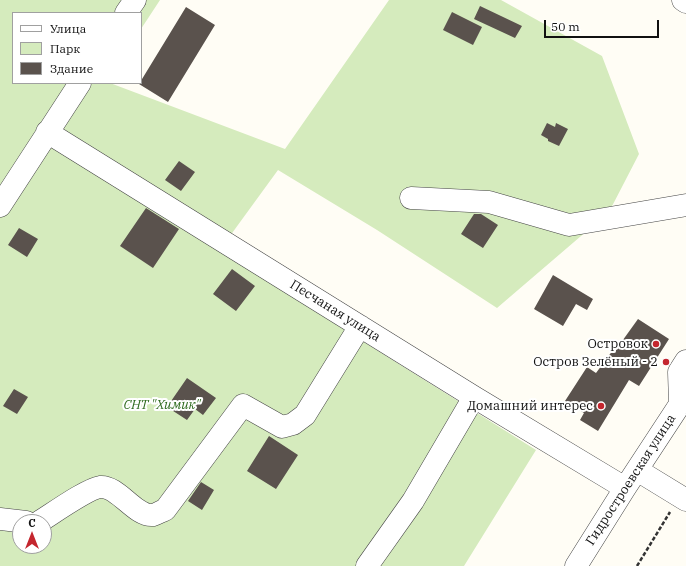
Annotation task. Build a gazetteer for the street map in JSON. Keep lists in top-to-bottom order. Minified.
{"streets":{"street":["Песчаная улица","Гидростроевская улица"]},"crossings":[["Песчаная улица","Гидростроевская улица"]],"parks":["СНТ \"Химик\""],"places":["Островок","Остров Зелёный - 2","Домашний интерес"],"legend":["Улица","Парк","Здание"],"scale_bar":"50 m","north":"top"}
